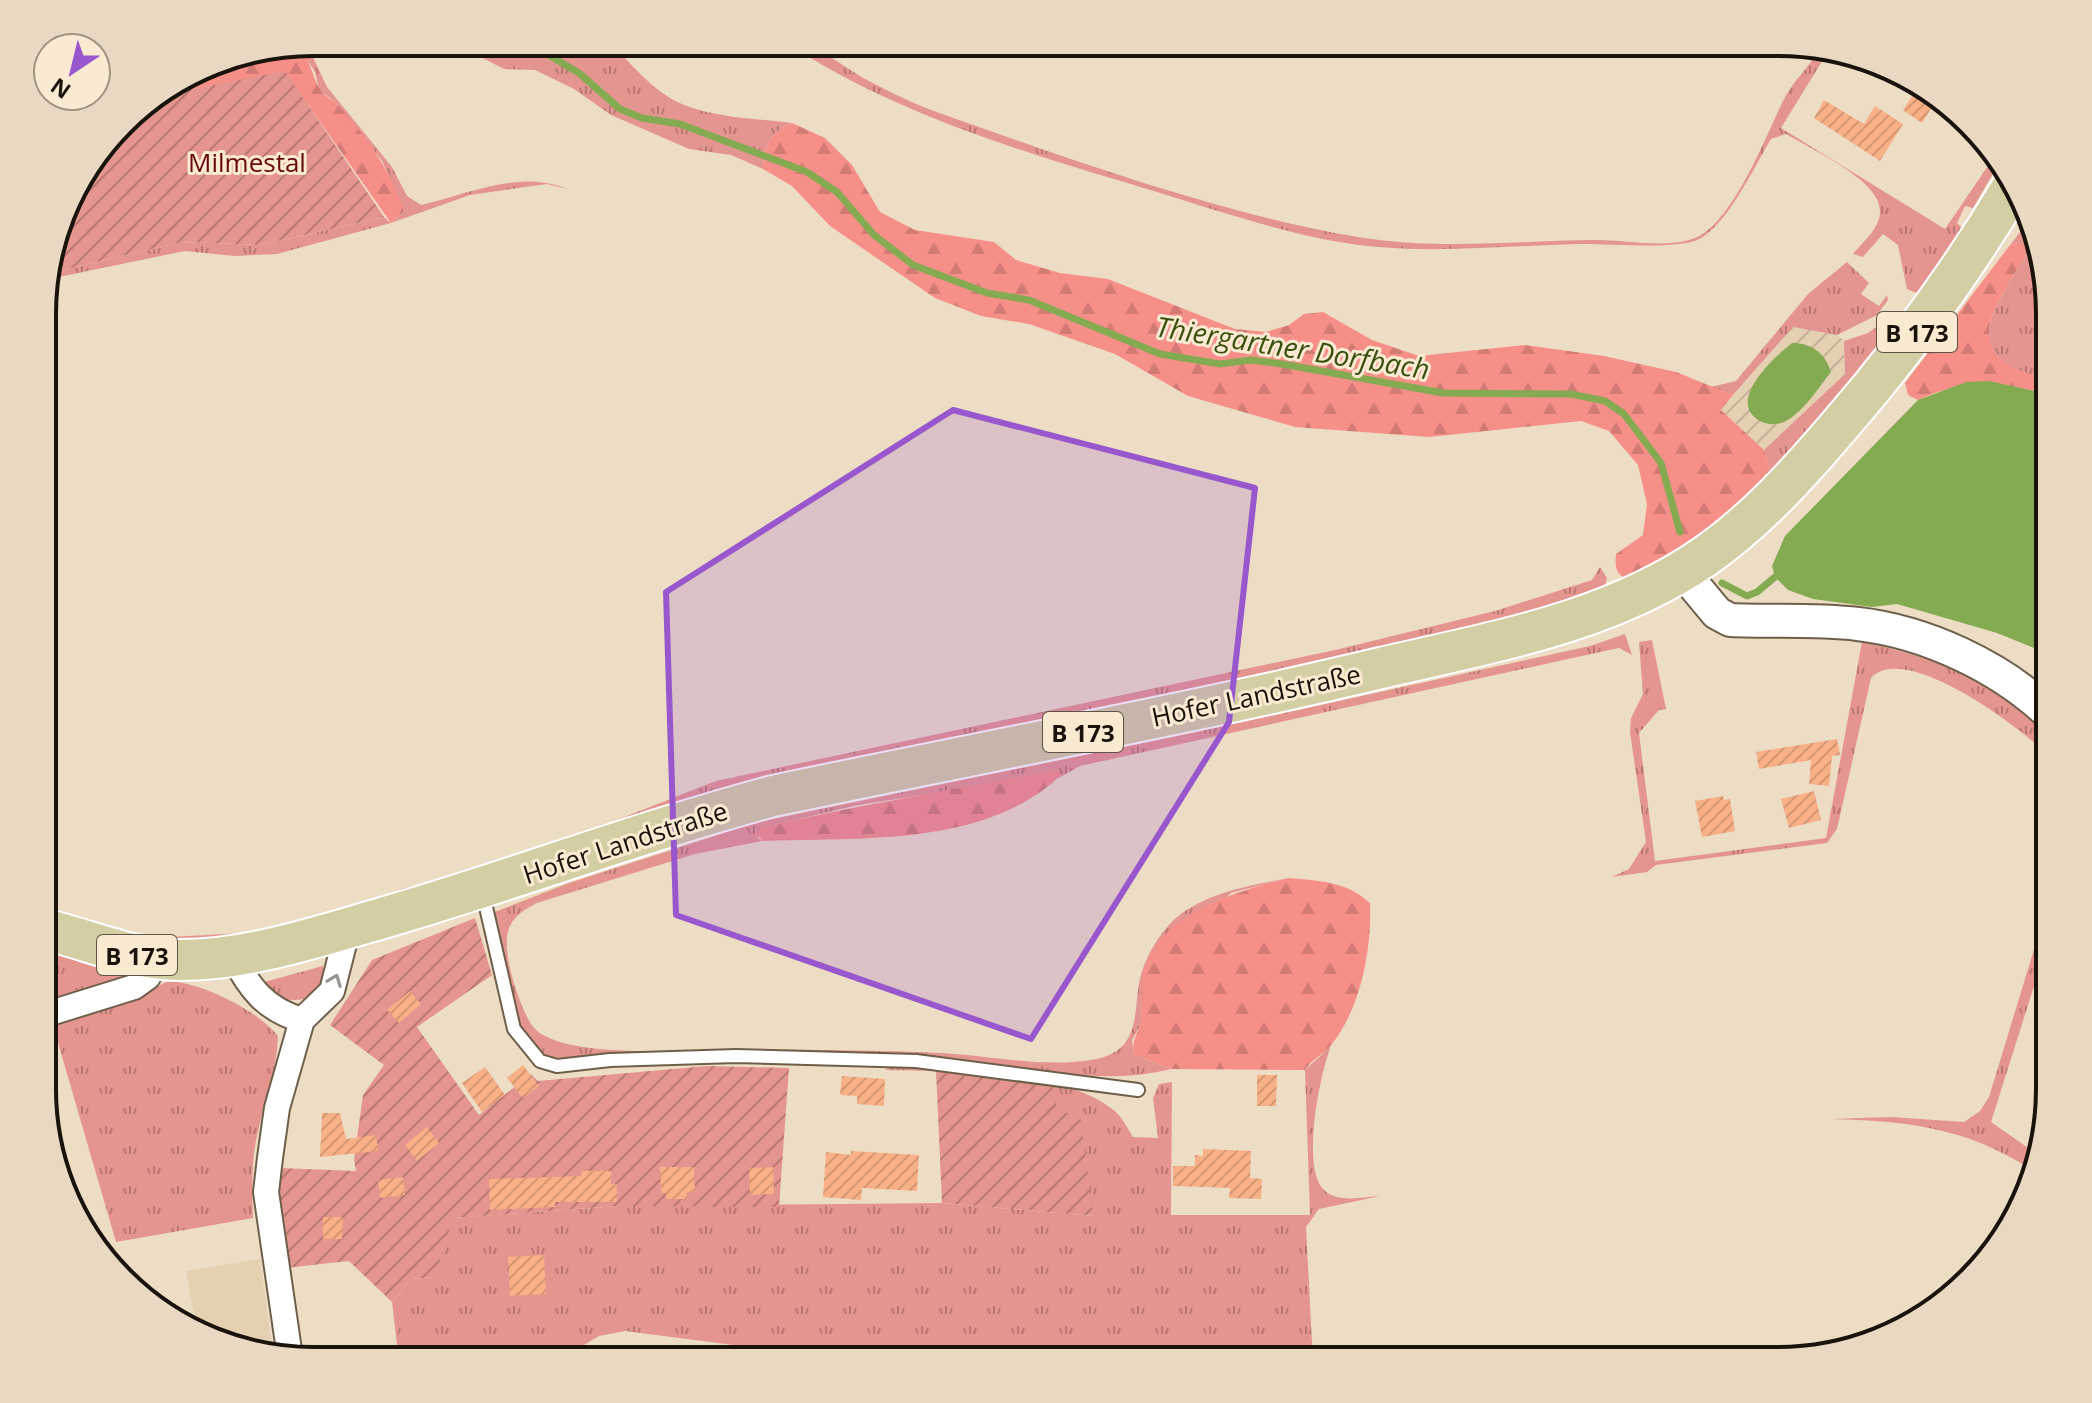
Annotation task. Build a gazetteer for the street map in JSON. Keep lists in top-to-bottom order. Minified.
{"streets":{"main road":["B 173","Hofer Landstraße"]},"water":["Thiergartner Dorfbach"],"parks":["Milmestal"],"north":"bottom left"}
